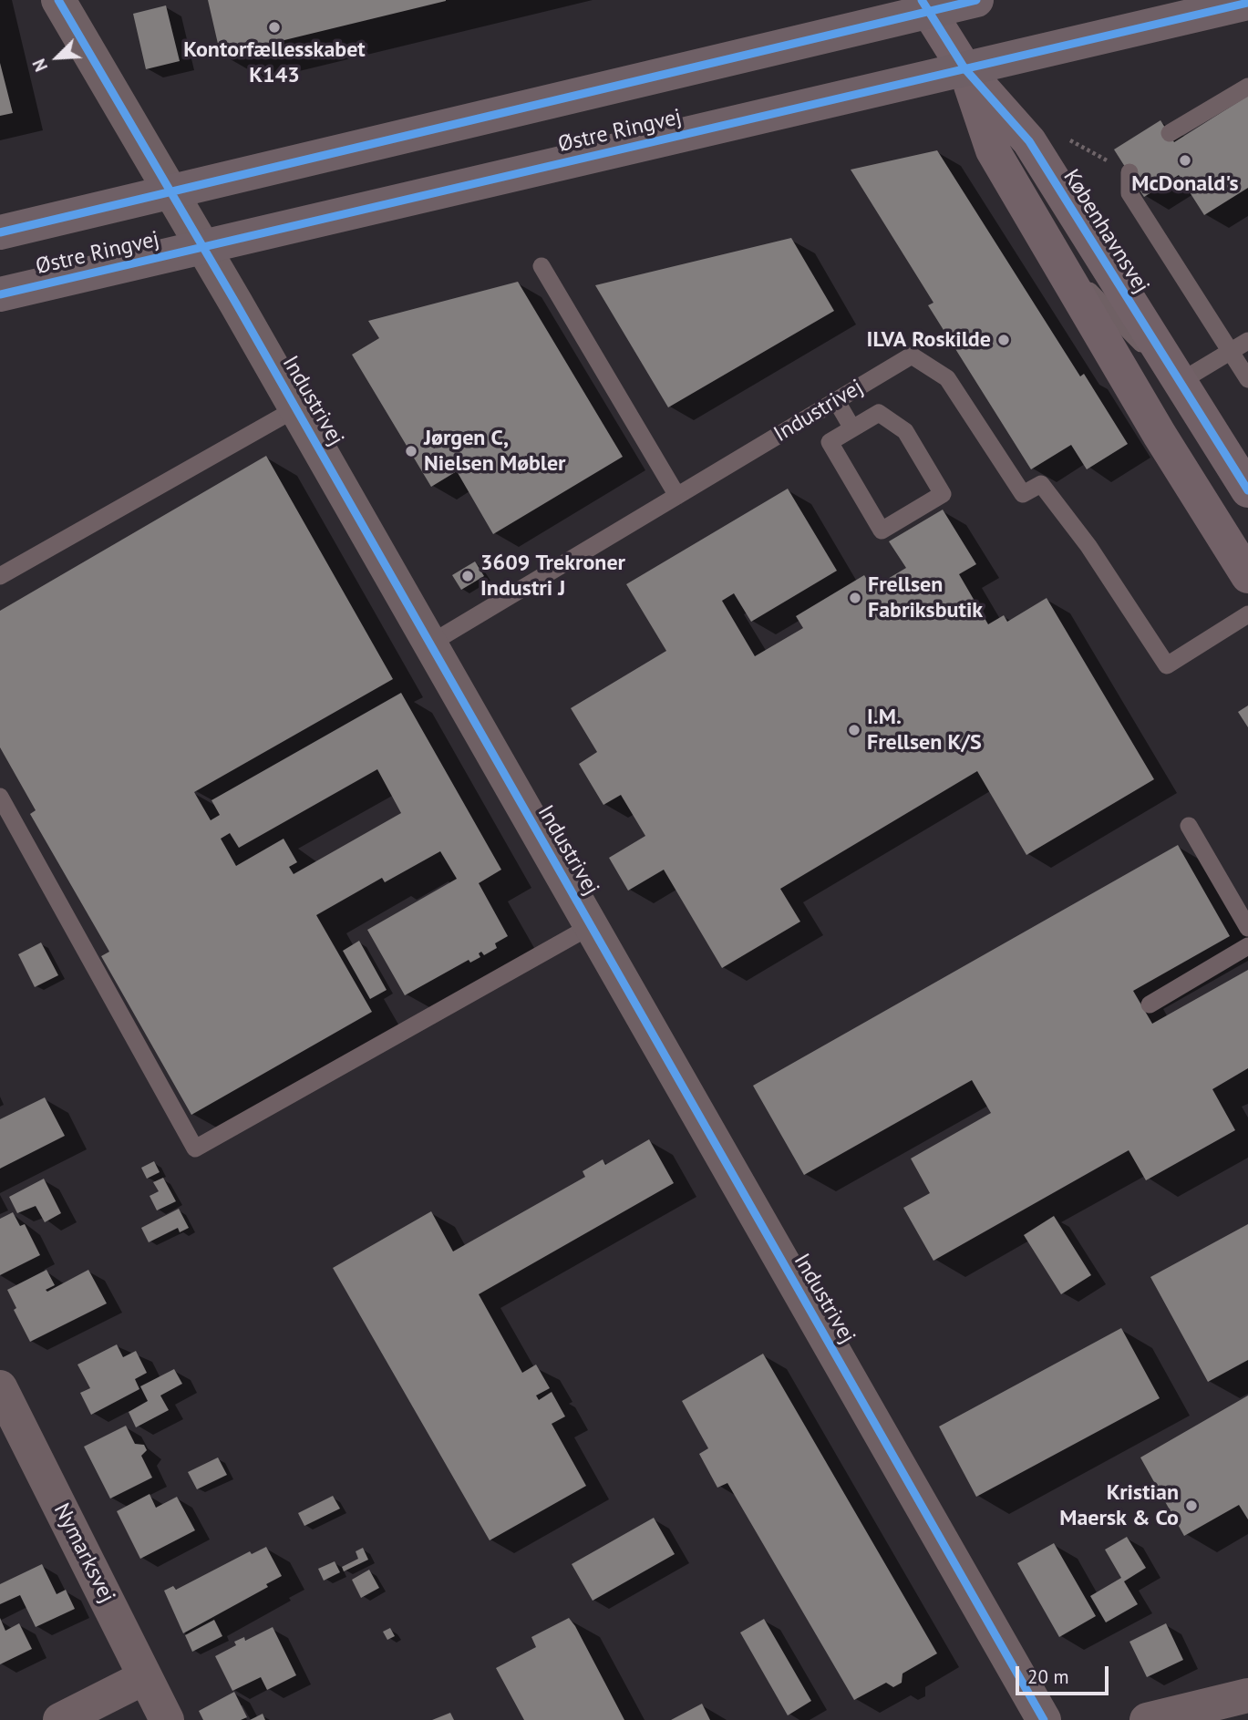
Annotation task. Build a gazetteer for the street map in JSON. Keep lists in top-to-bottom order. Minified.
{"streets":{"main road":["Østre Ringvej"],"street":["Københavnsvej","Industrivej","Nymarksvej"]},"crossings":[["Østre Ringvej","Københavnsvej"],["Østre Ringvej","Industrivej"]],"places":["Kontorfællesskabet K143","McDonald's","ILVA Roskilde","Jørgen C, Nielsen Møbler","3609 Trekroner Industri J","Frellsen Fabriksbutik","I.M. Frellsen K/S","Kristian Maersk & Co"],"scale_bar":"20 m","north":"bottom left"}
